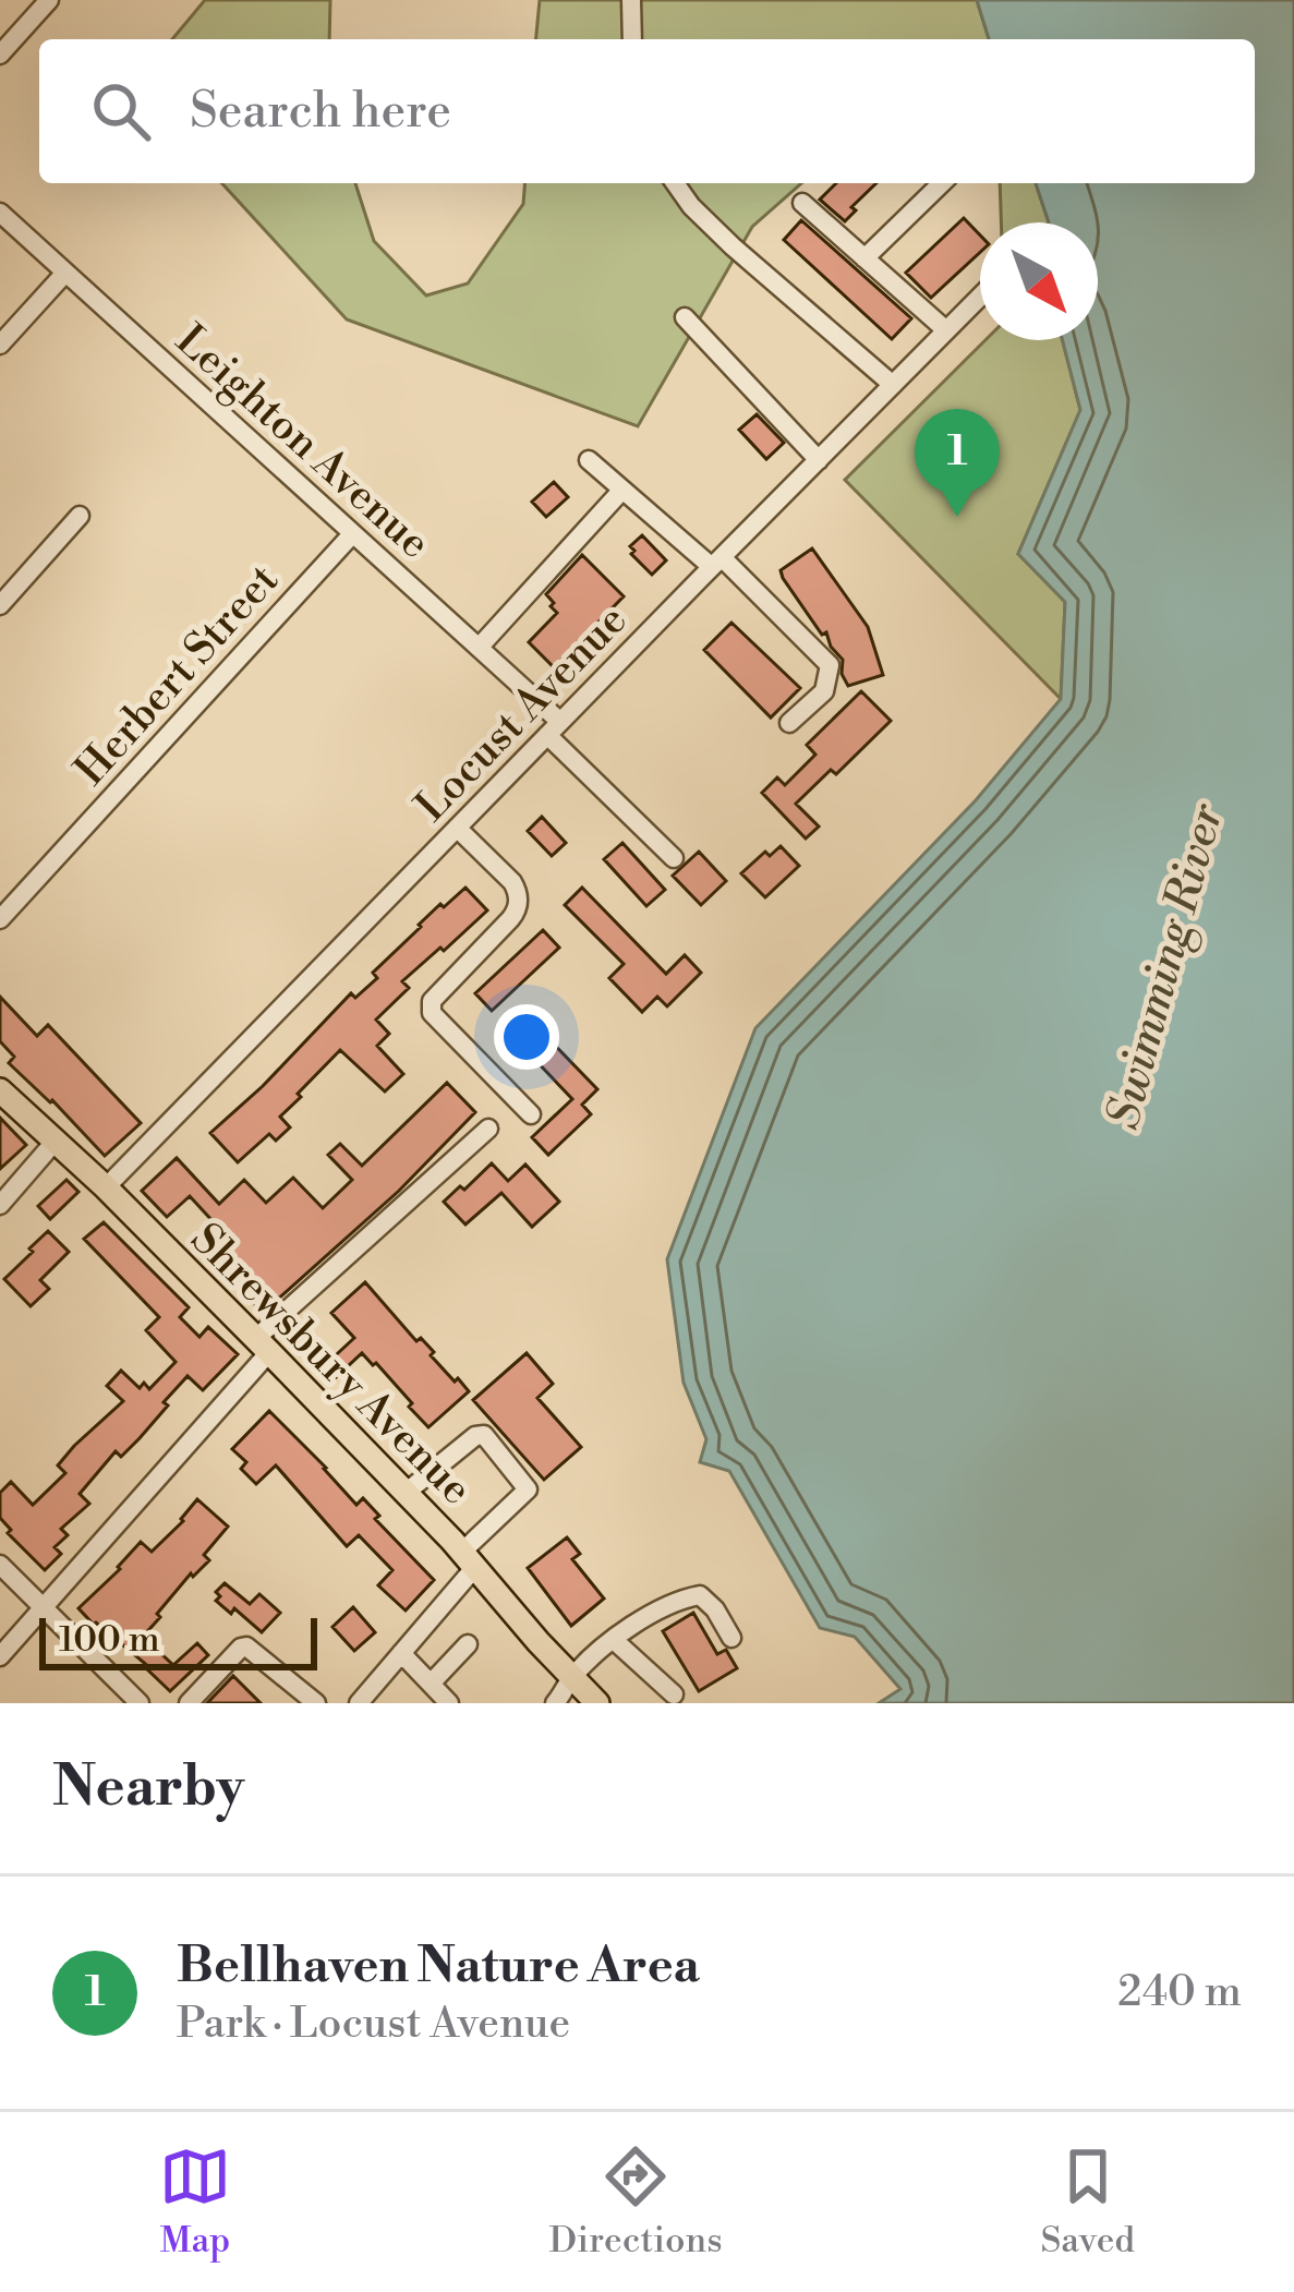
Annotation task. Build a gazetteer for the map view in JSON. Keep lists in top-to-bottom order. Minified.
{"streets":{"main road":["Shrewsbury Avenue"],"street":["Leighton Avenue","Herbert Street","Locust Avenue"]},"crossings":[["Leighton Avenue","Herbert Street"],["Leighton Avenue","Locust Avenue"],["Locust Avenue","Shrewsbury Avenue"]],"water":["Swimming River"],"scale_bar":"100 m","north":"bottom right","page":{"search":"Search here","pins":"1","scale":"100 m","heading":"Nearby","list":[{"mark":"1","name":"Bellhaven Nature Area","note":"Park · Locust Avenue","value":"240 m"}],"nav":["Map","Directions","Saved"]}}
